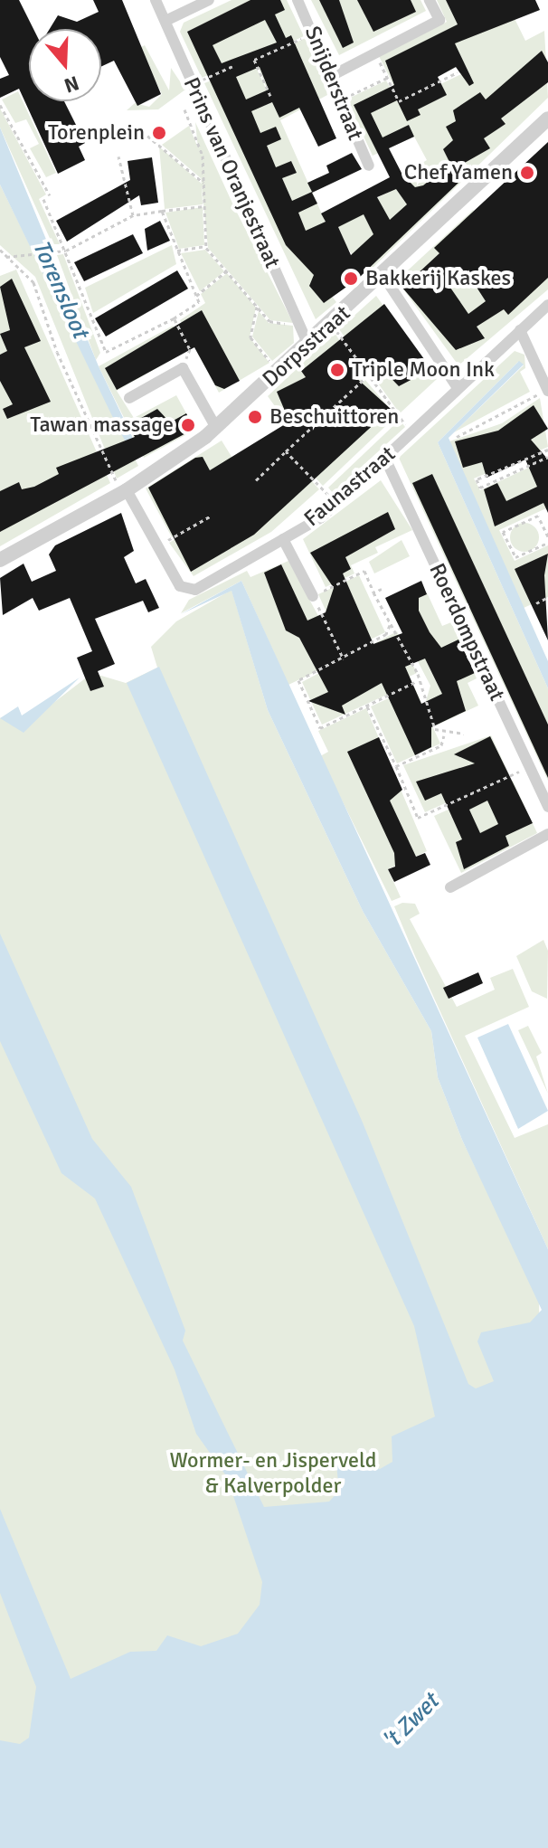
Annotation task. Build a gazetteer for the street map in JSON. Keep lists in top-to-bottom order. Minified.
{"streets":{"street":["Snijderstraat","Prins van Oranjestraat","Dorpsstraat","Faunastraat","Roerdompstraat"]},"crossings":[["Prins van Oranjestraat","Dorpsstraat"],["Dorpsstraat","Faunastraat"],["Faunastraat","Roerdompstraat"]],"water":["Torensloot","'t Zwet"],"parks":["Wormer- en Jisperveld & Kalverpolder"],"places":["Torenplein","Chef Yamen","Bakkerij Kaskes","Triple Moon Ink","Beschuittoren","Tawan massage"],"north":"bottom"}
